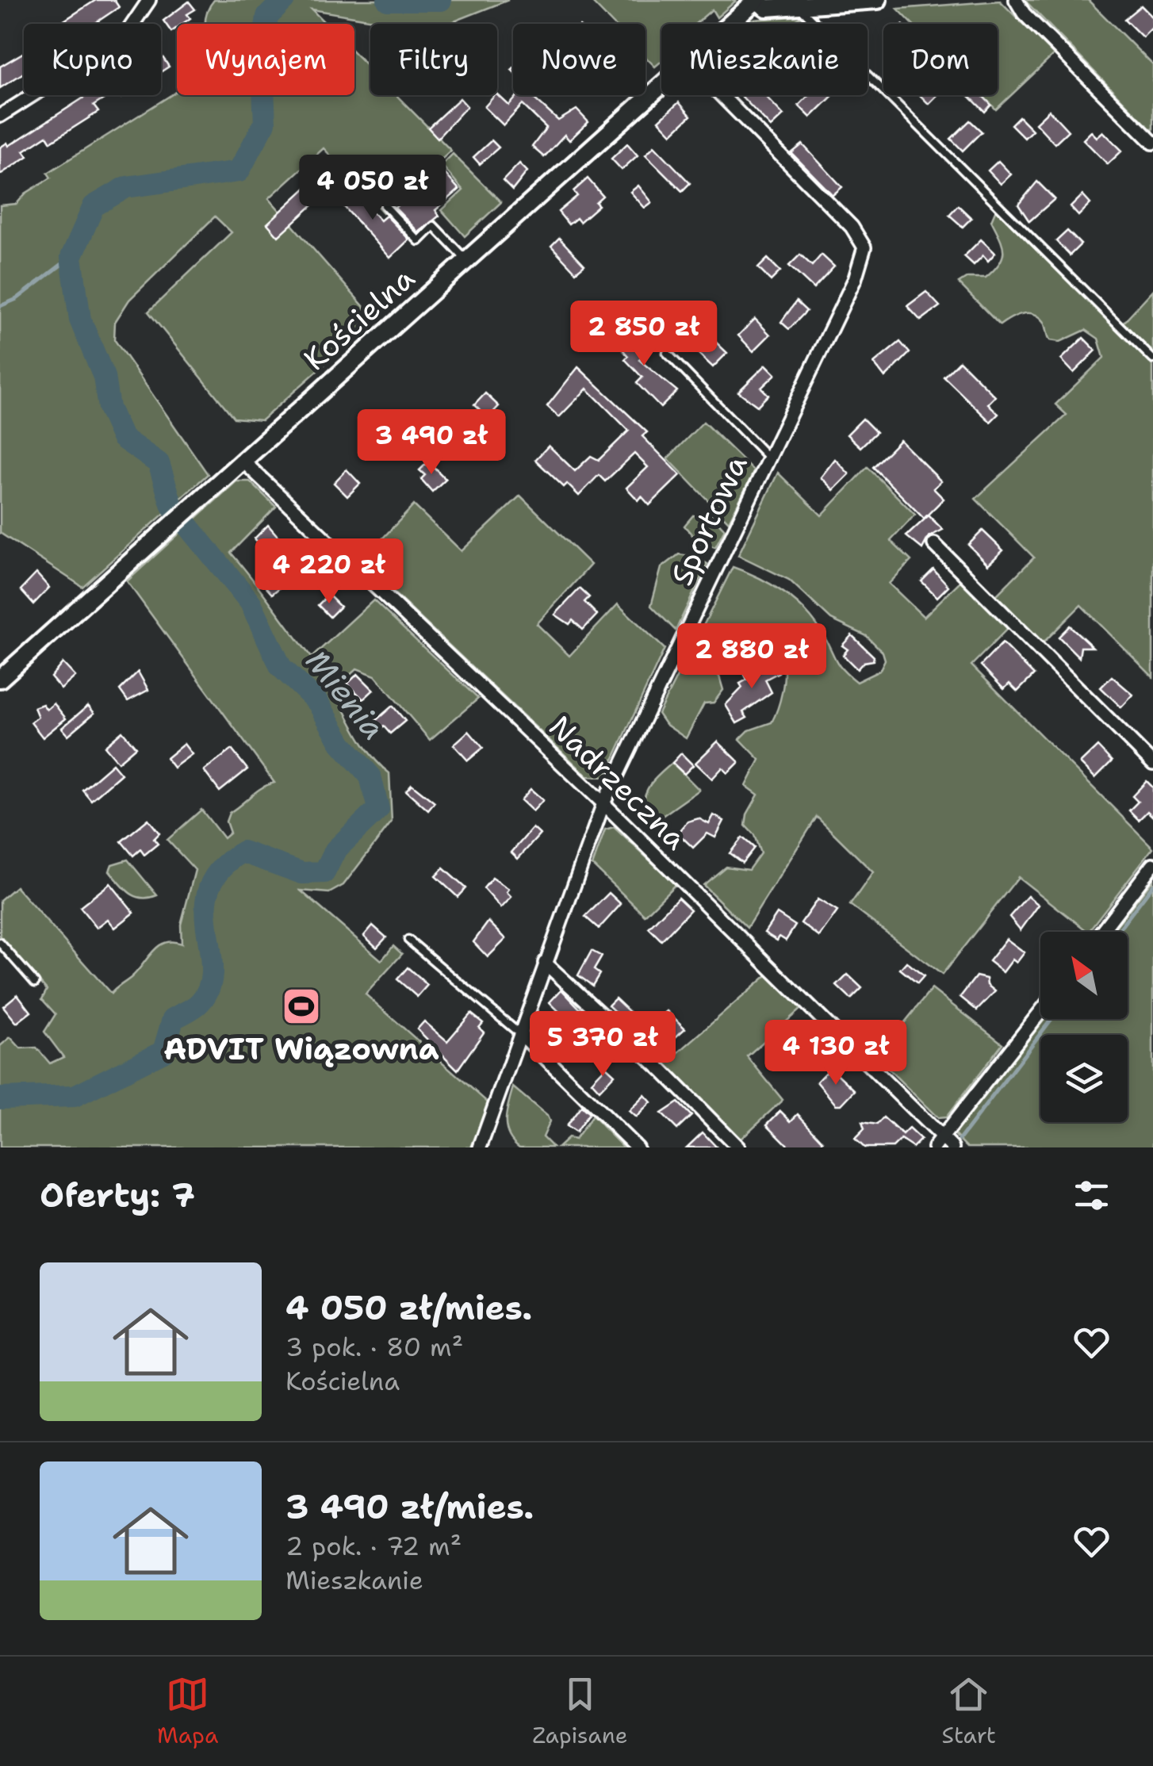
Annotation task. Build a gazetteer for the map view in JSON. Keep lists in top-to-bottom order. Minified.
{"streets":{"street":["Kościelna","Sportowa","Nadrzeczna"]},"crossings":[["Kościelna","Nadrzeczna"],["Sportowa","Nadrzeczna"]],"water":["Mienia"],"places":{"sports":["ADVIT Wiązowna"]},"north":"top left","page":{"chip":["Kupno","Wynajem","Filtry","Nowe","Mieszkanie","Dom"],"price":["4 050 zł","2 850 zł","3 490 zł","4 220 zł","2 880 zł","5 370 zł","4 130 zł"],"heading":"Oferty: 7","list":[{"name":"4 050 zł/mies.","note":"3 pok. · 80 m² · Kościelna"},{"name":"3 490 zł/mies.","note":"2 pok. · 72 m² · Mieszkanie"}],"tabs":["Mapa","Zapisane","Start"]}}
